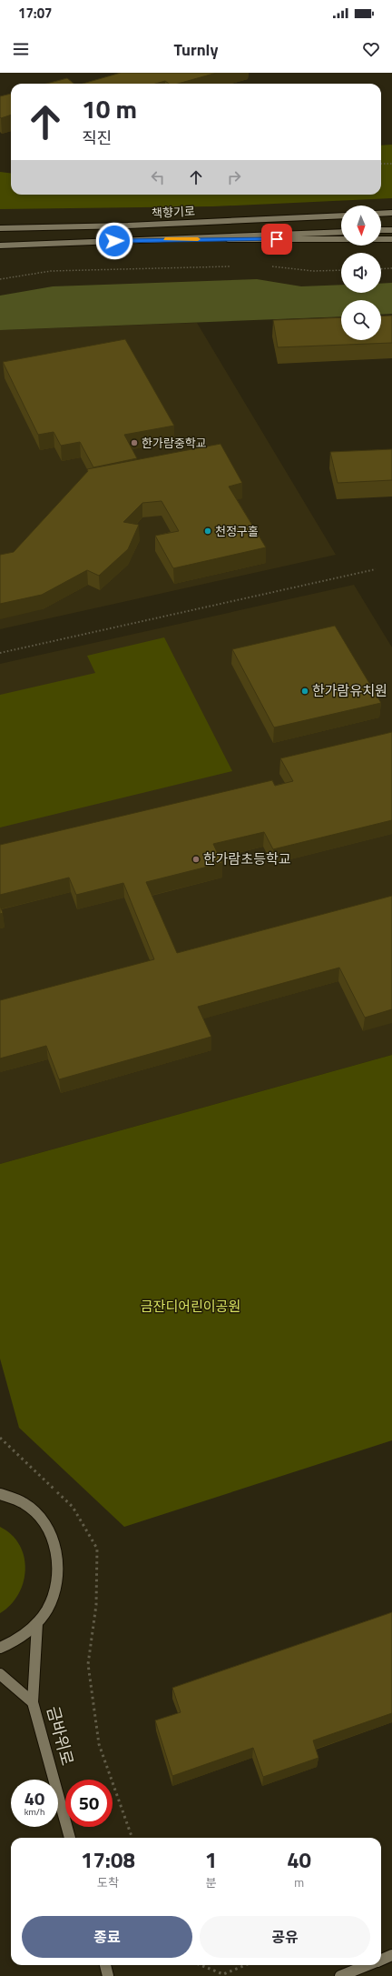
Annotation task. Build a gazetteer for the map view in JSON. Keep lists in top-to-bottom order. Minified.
{"streets":{"main road":["책향기로","금바위로"]},"parks":["금잔디어린이공원"],"places":["한가람중학교","천정구홀","한가람유치원","한가람초등학교"],"north":"bottom","page":{"status":"17:07","header":"Turnly","turn":["10 m","직진"],"speed":"40 km/h","limit":"50","eta":["17:08","도착","1","분","40","m"],"buttons":["종료","공유"]}}
